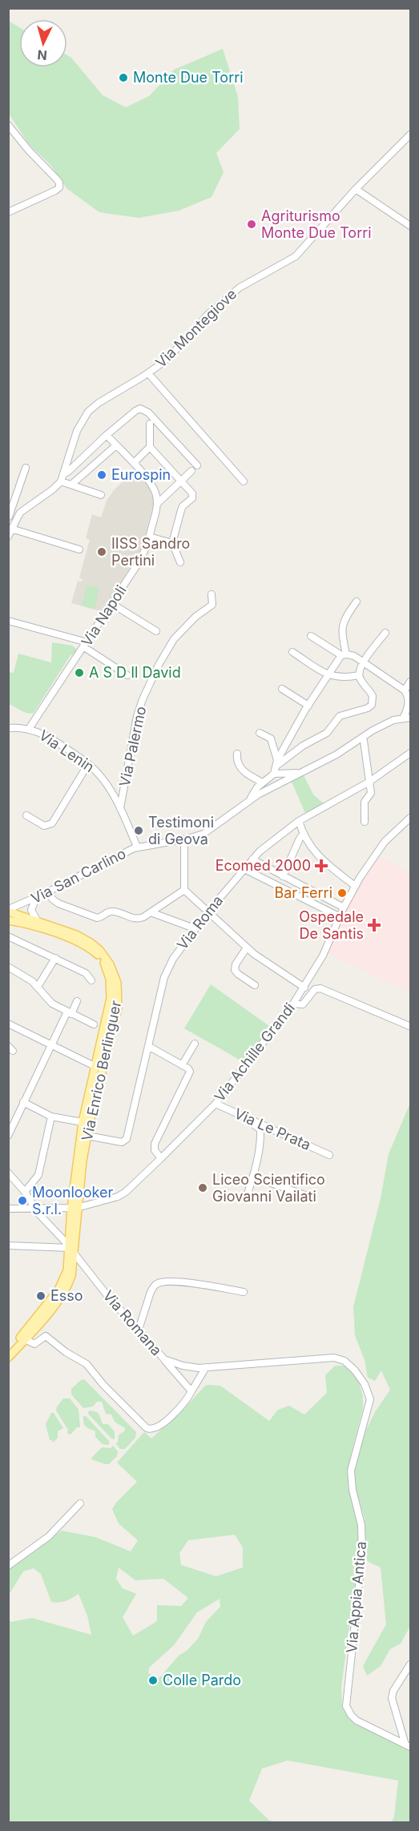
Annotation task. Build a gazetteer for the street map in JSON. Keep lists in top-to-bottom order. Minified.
{"streets":{"main road":["Via Enrico Berlinguer"],"street":["Via Montegiove","Via Napoli","Via Palermo","Via Lenin","Via San Carlino","Via Roma","Via Achille Grandi","Via Le Prata","Via Romana","Via Appia Antica"]},"crossings":[["Via Napoli","Via Lenin"],["Via Palermo","Via Lenin"],["Via Lenin","Via San Carlino"],["Via San Carlino","Via Enrico Berlinguer"],["Via Roma","Via Enrico Berlinguer"],["Via Achille Grandi","Via Enrico Berlinguer"],["Via Achille Grandi","Via Le Prata"],["Via Achille Grandi","Via Romana"],["Via Romana","Via Appia Antica"]],"places":{"other":["Monte Due Torri","Agriturismo Monte Due Torri","Eurospin","IISS Sandro Pertini","A S D Il David","Testimoni di Geova","Bar Ferri","Liceo Scientifico Giovanni Vailati","Moonlooker S.r.l.","Esso","Colle Pardo"],"health":["Ecomed 2000","Ospedale De Santis"]},"north":"bottom"}
